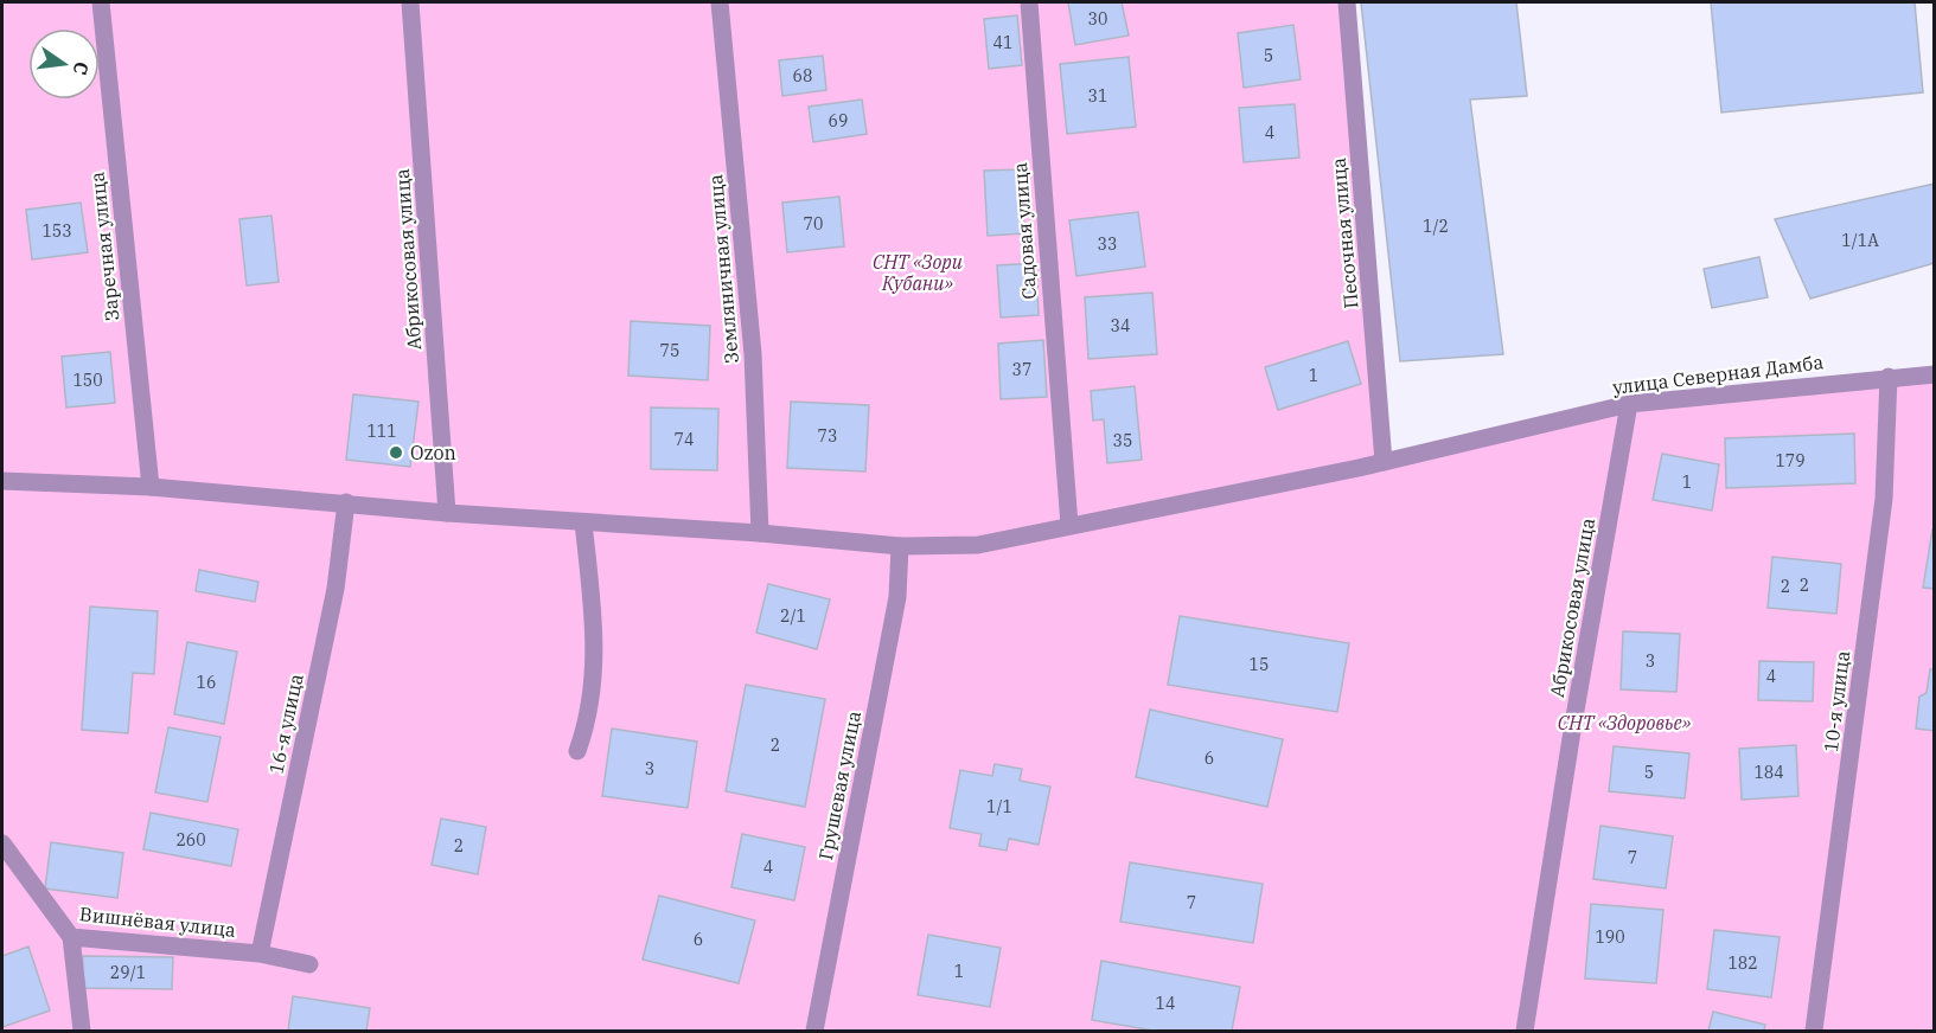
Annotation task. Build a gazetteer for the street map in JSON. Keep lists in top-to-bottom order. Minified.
{"streets":{"street":["Садовая улица","Песочная улица","Заречная улица","Абрикосовая улица","Земляничная улица","улица Северная Дамба","10-я улица","16-я улица","Грушевая улица","Вишнёвая улица"]},"crossings":[["Садовая улица","улица Северная Дамба"],["Песочная улица","улица Северная Дамба"],["Заречная улица","улица Северная Дамба"],["Абрикосовая улица","улица Северная Дамба"],["Земляничная улица","улица Северная Дамба"],["улица Северная Дамба","10-я улица"],["улица Северная Дамба","16-я улица"],["улица Северная Дамба","Грушевая улица"],["16-я улица","Вишнёвая улица"]],"parks":["СНТ «Зори Кубани»","СНТ «Здоровье»"],"places":["Ozon"],"house_numbers":["30","41","5","68","31","69","4","70","1/2","153","1/1А","33","34","75","37","1","150","111","73","74","35","179","1","2","2","2/1","3","15","4","16","2","6","3","5","184","1/1","260","2","7","4","7","190","6","182","1","29/1","14"],"north":"right"}
